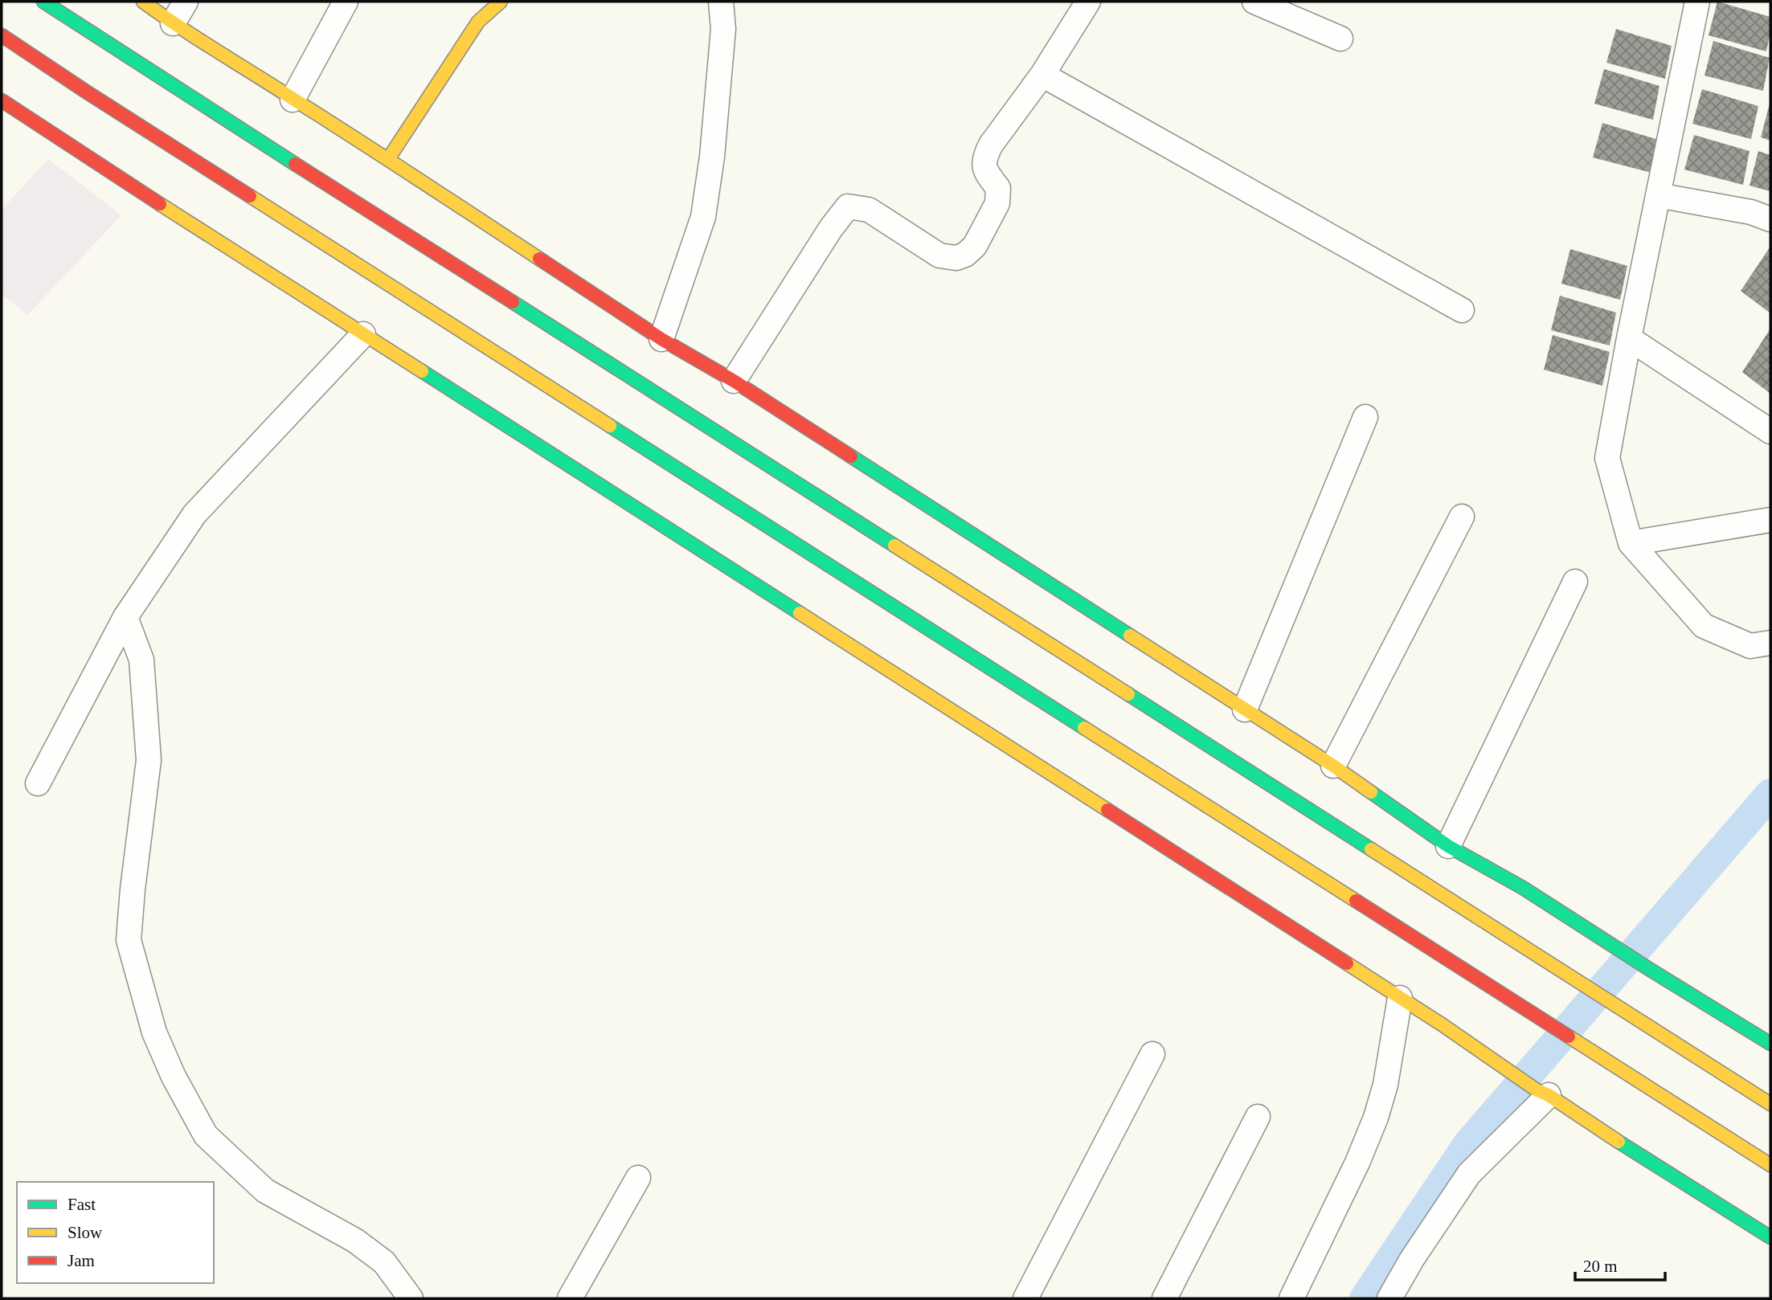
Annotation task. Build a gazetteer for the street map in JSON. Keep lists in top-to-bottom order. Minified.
{"legend":["Fast","Slow","Jam"],"scale_bar":"20 m"}
